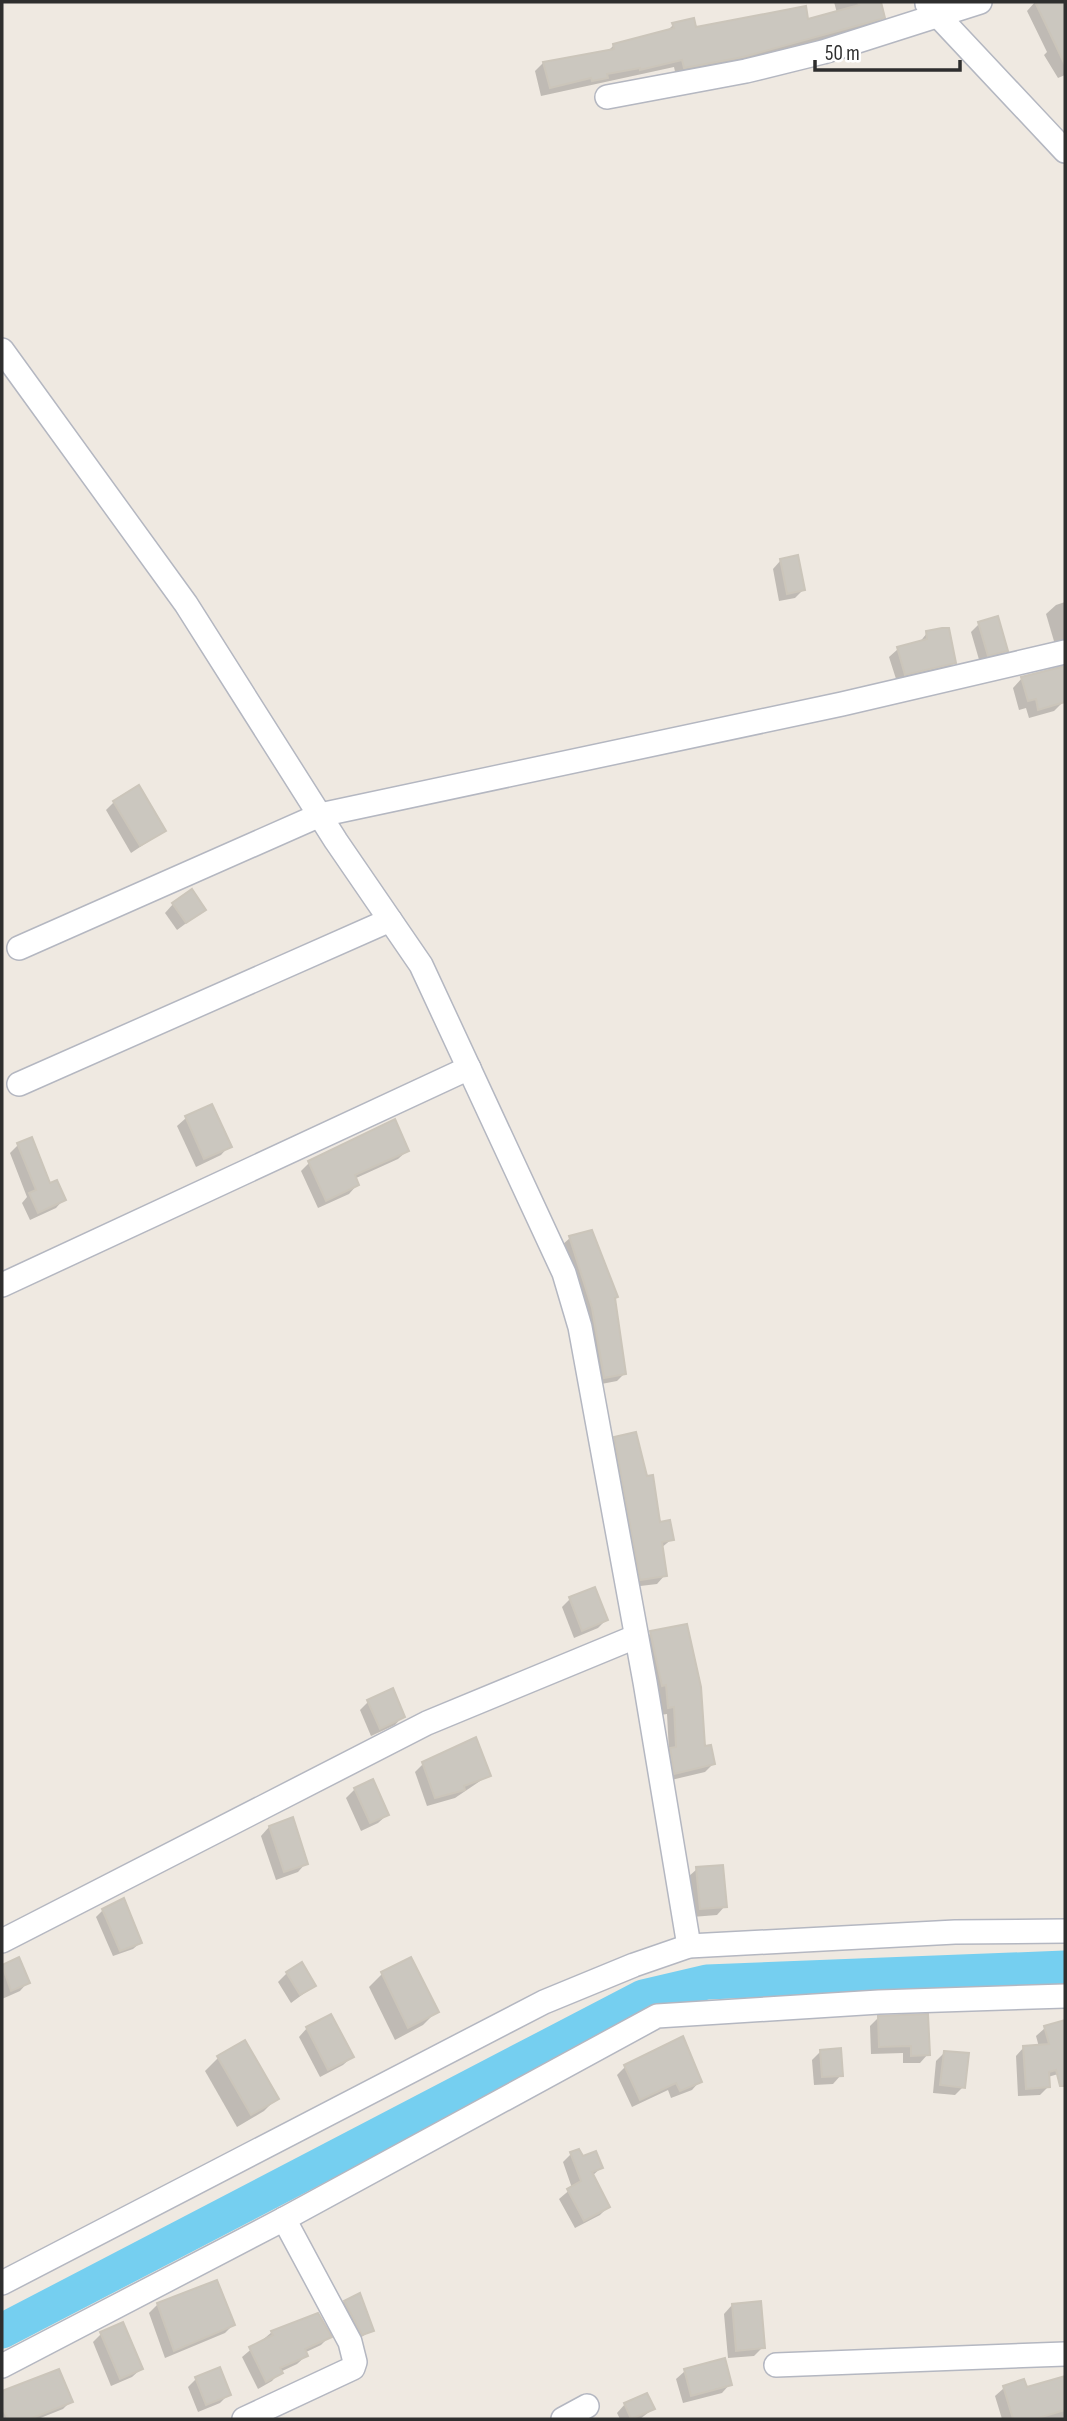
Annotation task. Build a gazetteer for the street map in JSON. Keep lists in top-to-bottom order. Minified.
{"scale_bar":"50 m"}
